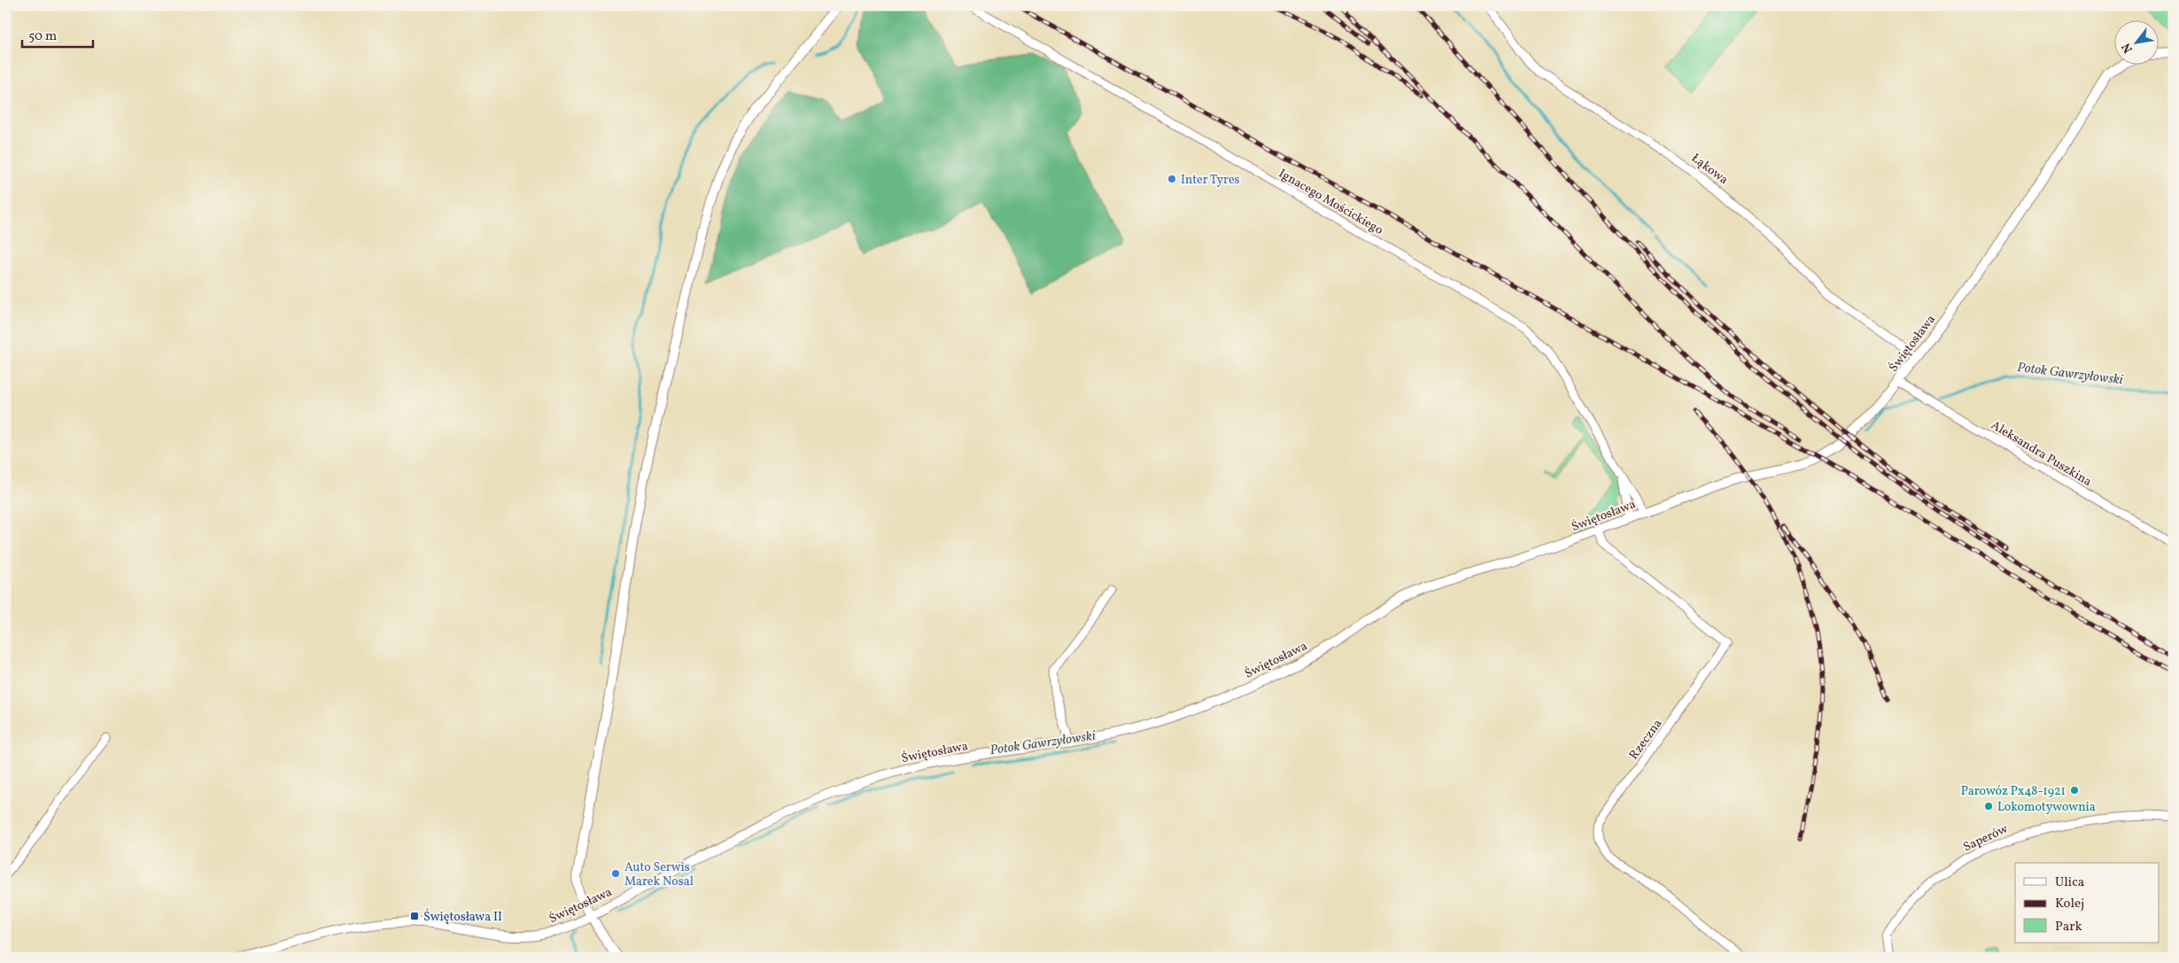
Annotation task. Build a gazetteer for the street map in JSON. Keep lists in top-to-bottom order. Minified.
{"streets":{"street":["Łąkowa","Ignacego Mościckiego","Świętosława","Aleksandra Puszkina","Rzeczna","Saperów"]},"crossings":[["Łąkowa","Świętosława"],["Ignacego Mościckiego","Świętosława"],["Świętosława","Aleksandra Puszkina"],["Świętosława","Rzeczna"]],"water":["Potok Gawrzyłowski"],"places":{"other":["Inter Tyres","Parowóz Px48-1921","Lokomotywownia","Auto Serwis Marek Nosal"],"transit":["Świętosława II"]},"legend":["Ulica","Kolej","Park"],"scale_bar":"50 m","north":"bottom left"}
